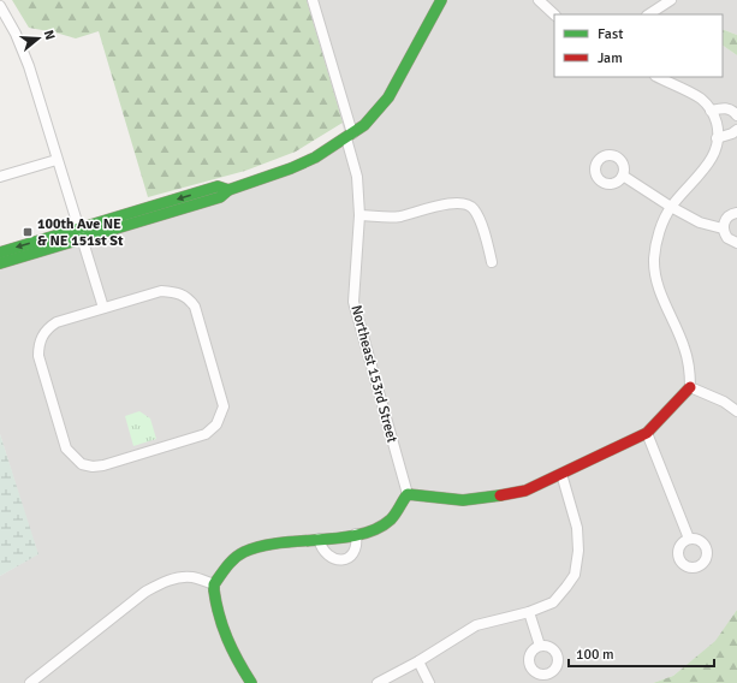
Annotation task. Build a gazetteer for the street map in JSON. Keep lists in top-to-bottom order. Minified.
{"streets":{"street":["Northeast 153rd Street"]},"places":{"transit":["100th Ave NE & NE 151st St"]},"legend":["Fast","Jam"],"scale_bar":"100 m","north":"right"}
